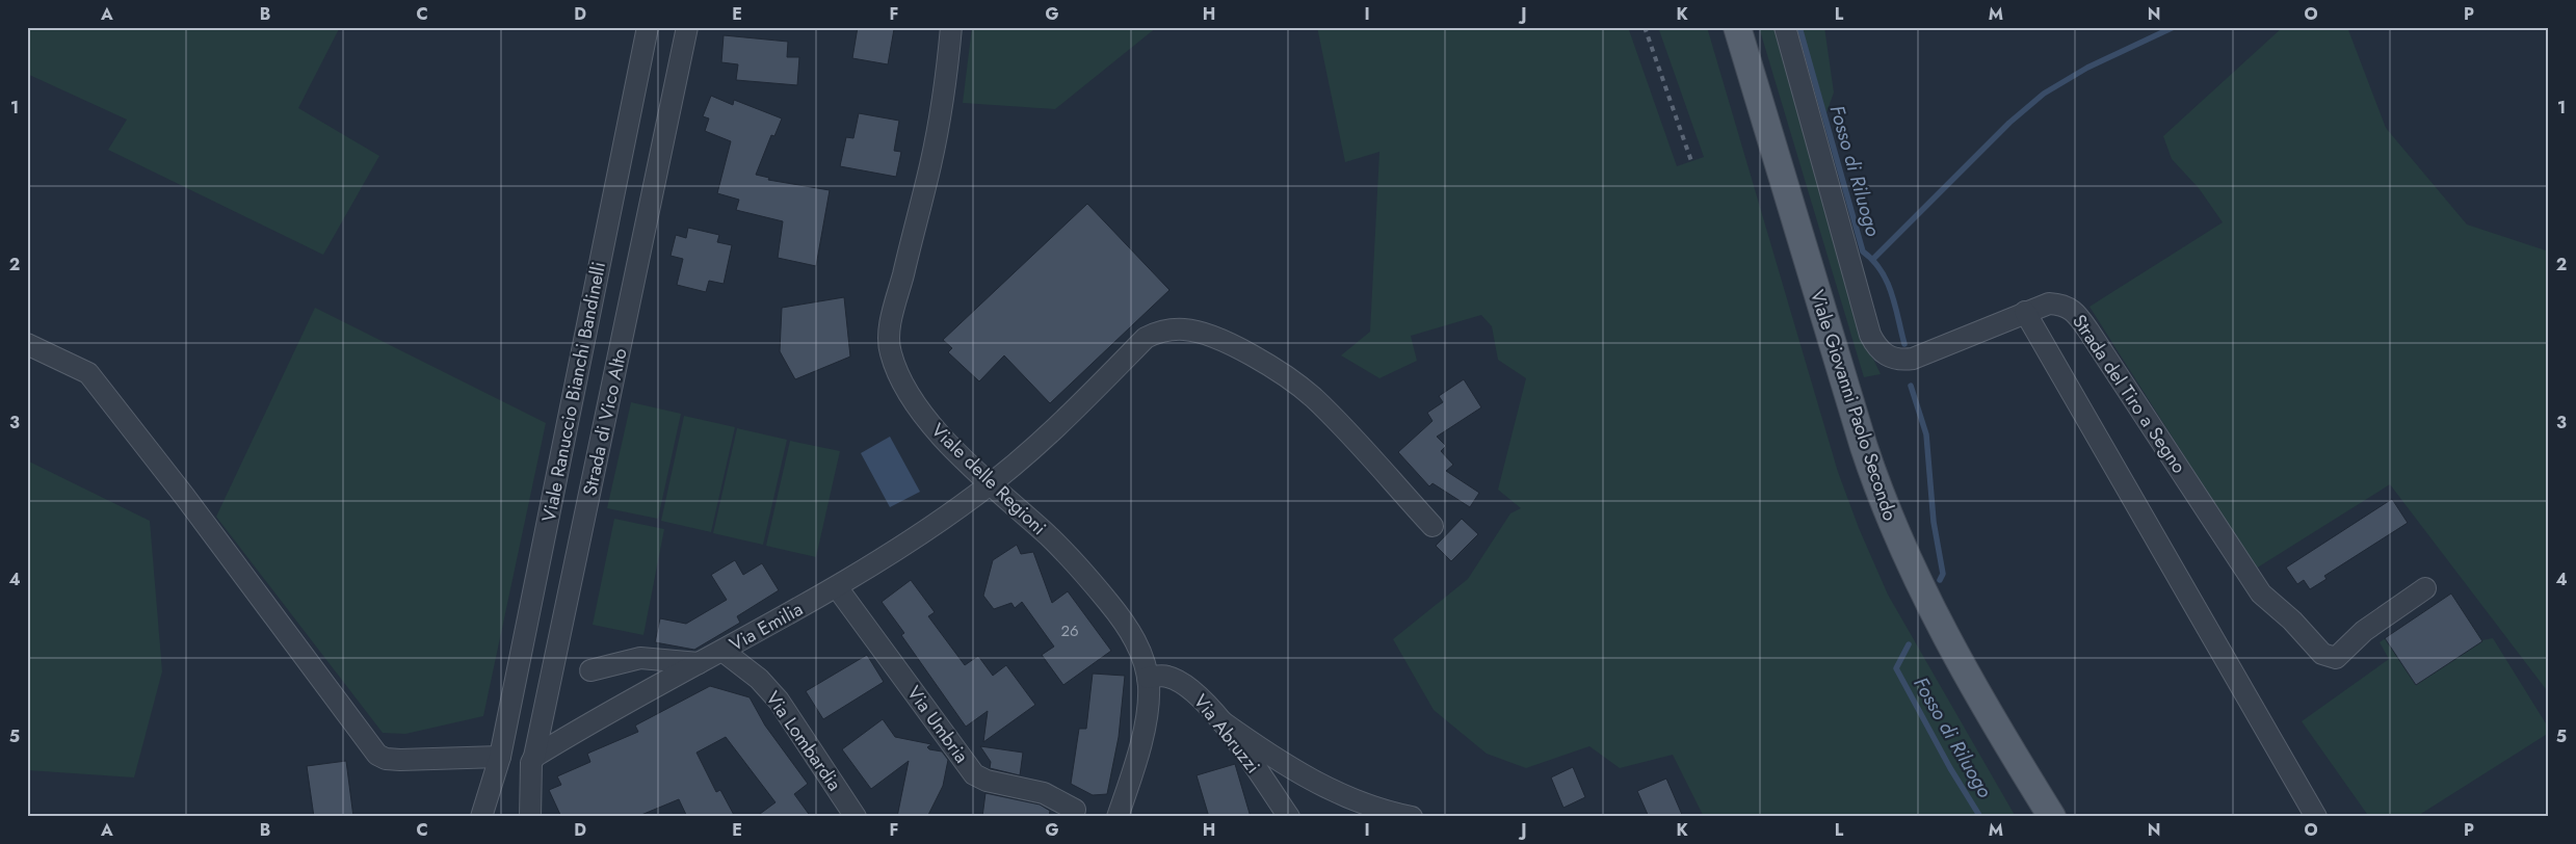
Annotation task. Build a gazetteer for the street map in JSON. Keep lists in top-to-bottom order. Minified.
{"streets":{"main road":["Viale Giovanni Paolo Secondo"],"street":["Viale Ranuccio Bianchi Bandinelli","Strada del Tiro a Segno","Strada di Vico Alto","Viale delle Regioni","Via Emilia","Via Umbria","Via Abruzzi","Via Lombardia"]},"crossings":[["Strada di Vico Alto","Via Emilia"],["Viale delle Regioni","Via Emilia"],["Viale delle Regioni","Via Abruzzi"],["Via Emilia","Via Umbria"],["Via Emilia","Via Lombardia"]],"water":["Fosso di Riluogo"],"house_numbers":["26"],"grid":{"columns":["A","B","C","D","E","F","G","H","I","J","K","L","M","N","O","P"],"rows":["1","2","3","4","5"]}}
